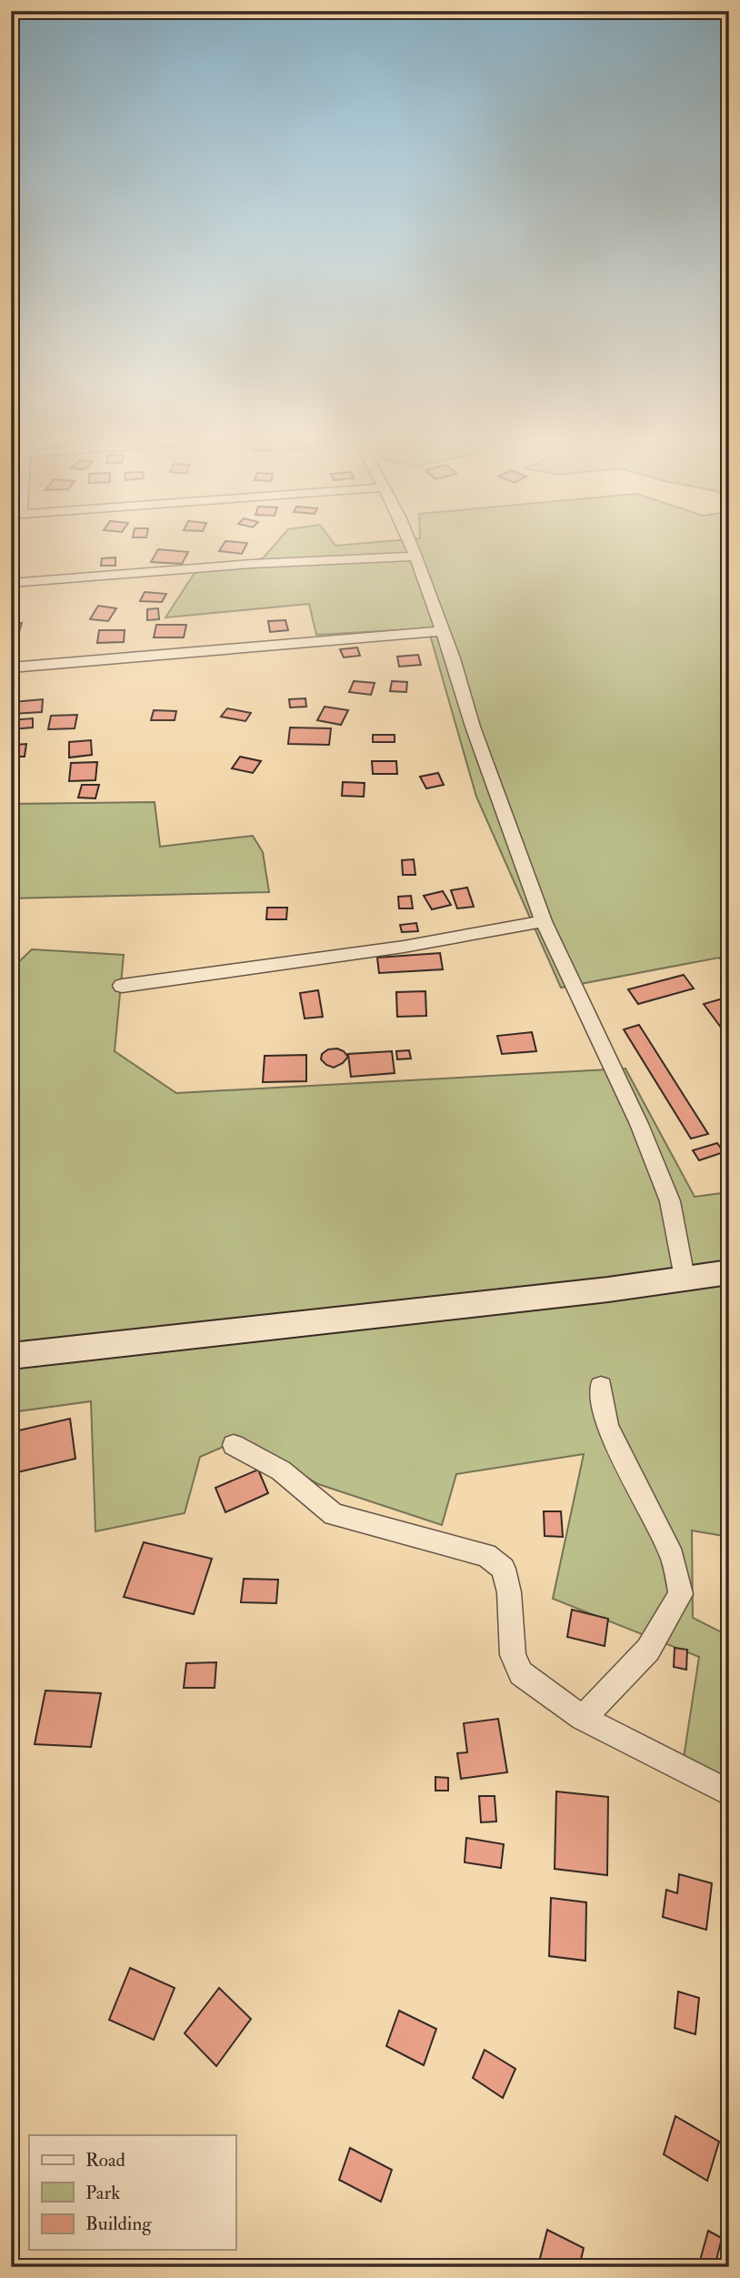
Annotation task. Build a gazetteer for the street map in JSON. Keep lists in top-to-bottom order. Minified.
{"legend":["Road","Park","Building"]}
